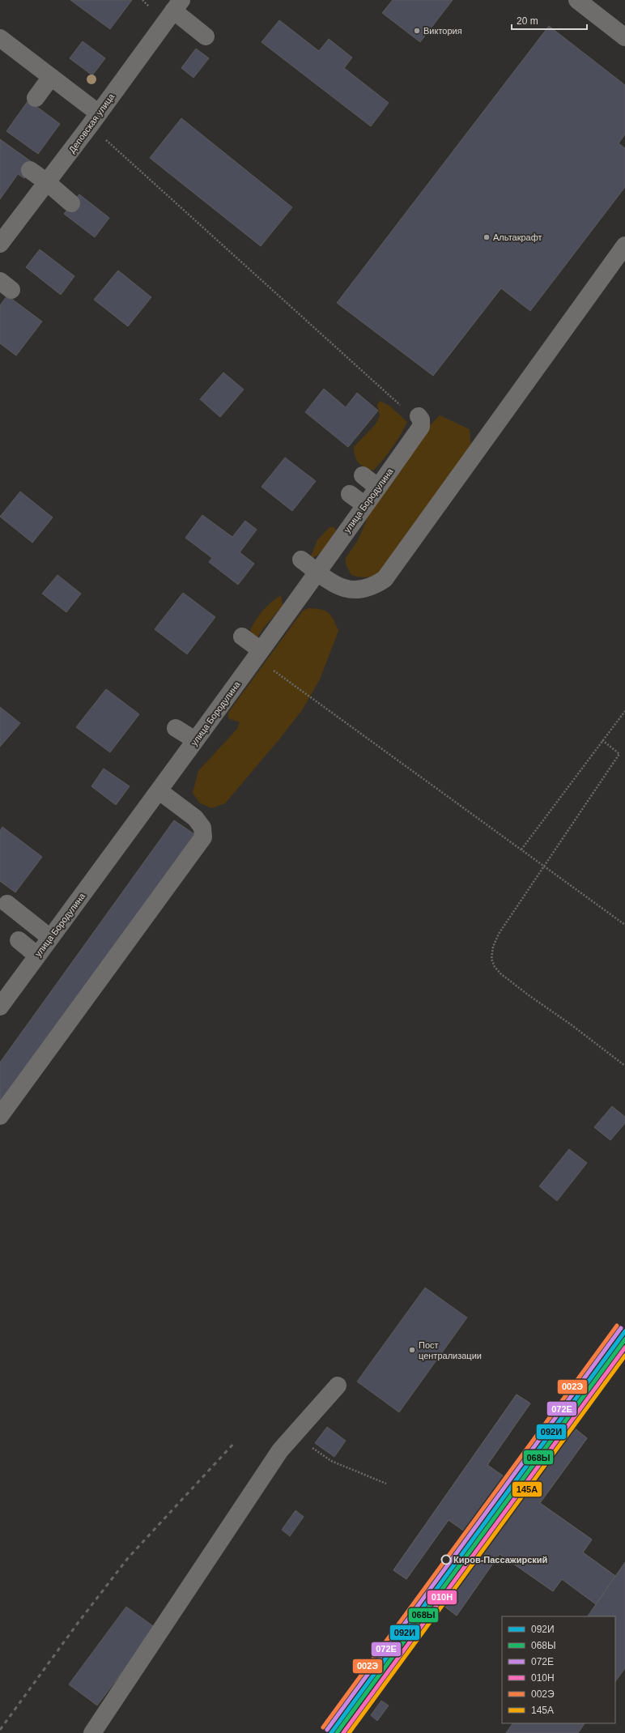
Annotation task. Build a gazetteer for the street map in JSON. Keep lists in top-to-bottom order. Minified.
{"streets":{"street":["Деповская улица","улица Бородулина"]},"places":["Виктория","Альтакрафт","Пост централизации","Киров-Пассажирский"],"lines":["transit line 002Э","transit line 072Е","transit line 092И","transit line 068Ы","transit line 010Н","transit line 145А"],"legend":["092И","068Ы","072Е","010Н","002Э","145А"],"scale_bar":"20 m"}
